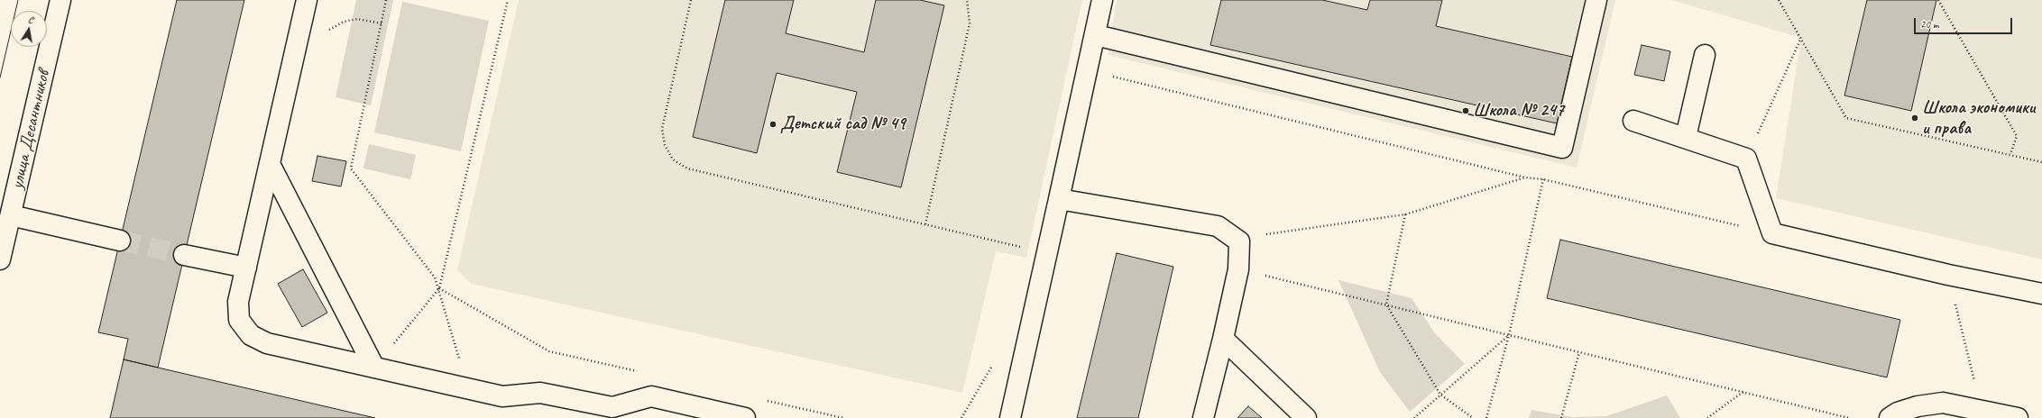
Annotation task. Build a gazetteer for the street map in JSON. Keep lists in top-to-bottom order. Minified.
{"streets":{"street":["улица Десантников"]},"places":["Школа № 247","Школа экономики и права","Детский сад № 49"],"scale_bar":"20 m","north":"top"}
